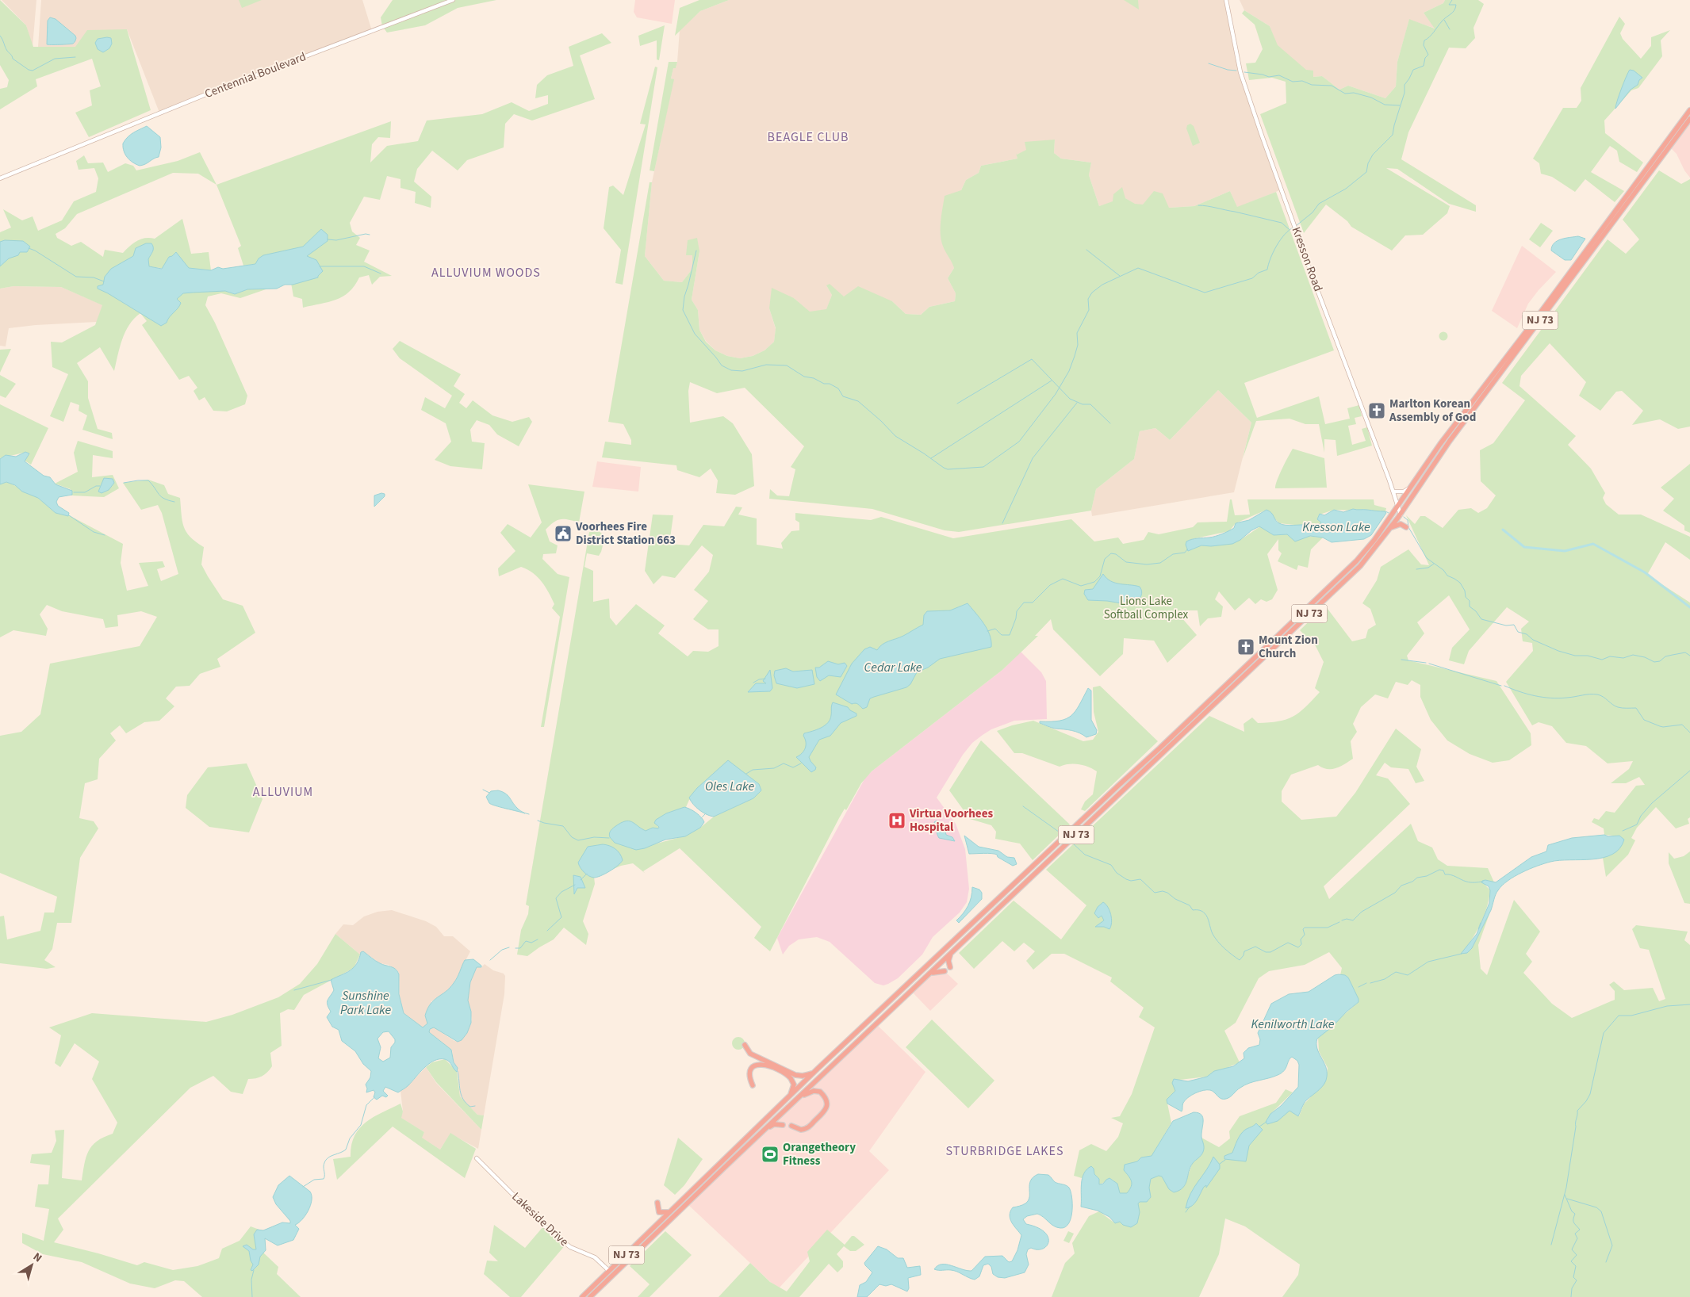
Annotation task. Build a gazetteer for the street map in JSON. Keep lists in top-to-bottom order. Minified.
{"streets":{"highway":["NJ 73"],"main road":["Centennial Boulevard","Kresson Road","Lakeside Drive"]},"crossings":[["Kresson Road","NJ 73"],["NJ 73","Lakeside Drive"]],"districts":["BEAGLE CLUB","ALLUVIUM WOODS","ALLUVIUM","STURBRIDGE LAKES"],"water":["Kresson Lake","Cedar Lake","Oles Lake","Sunshine Park Lake","Kenilworth Lake"],"parks":["Lions Lake Softball Complex"],"places":{"church":["Marlton Korean Assembly of God","Mount Zion Church"],"public building":["Voorhees Fire District Station 663"],"hospital":["Virtua Voorhees Hospital"],"sports":["Orangetheory Fitness"]},"north":"top right"}
